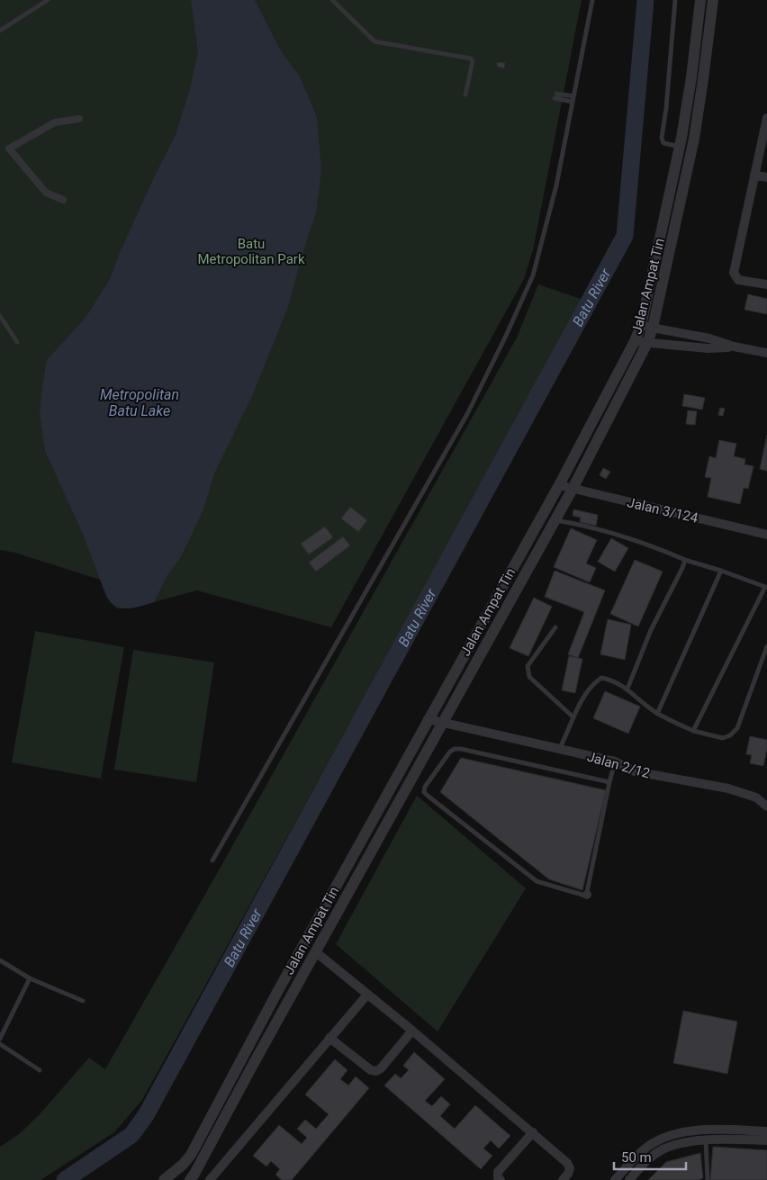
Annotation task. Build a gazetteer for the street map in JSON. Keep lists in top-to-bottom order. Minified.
{"streets":{"street":["Jalan Ampat Tin","Jalan 3/124","Jalan 2/12"]},"crossings":[["Jalan Ampat Tin","Jalan 3/124"],["Jalan Ampat Tin","Jalan 2/12"]],"water":["Batu River","Metropolitan Batu Lake"],"parks":["Batu Metropolitan Park"],"scale_bar":"50 m"}
